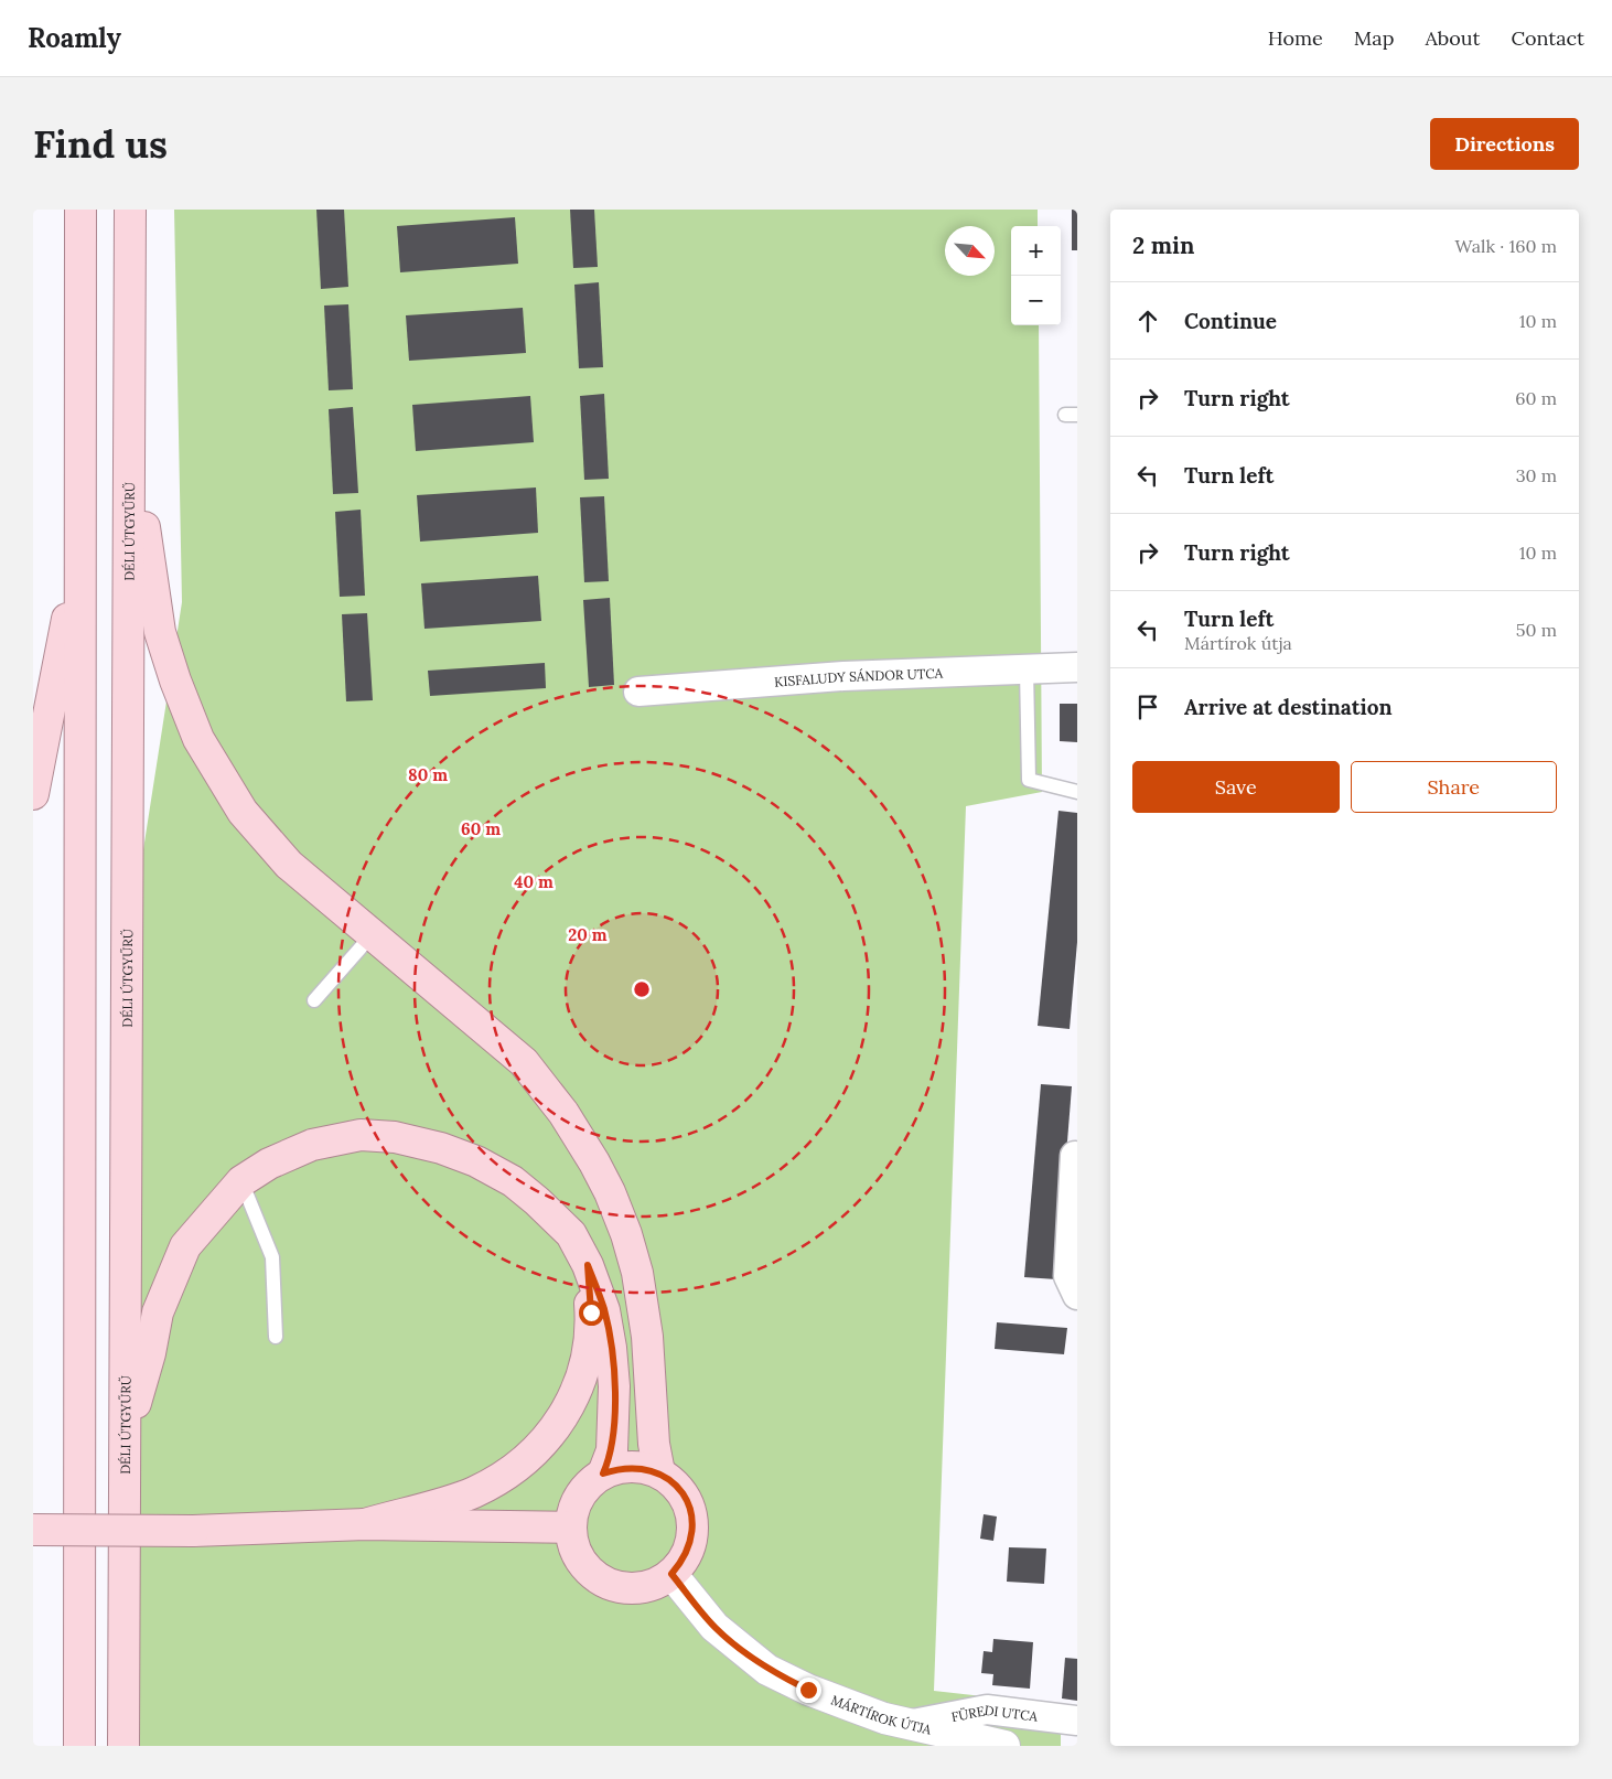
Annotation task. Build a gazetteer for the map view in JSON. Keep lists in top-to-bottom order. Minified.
{"streets":{"main road":["DÉLI ÚTGYŰRŰ"],"street":["KISFALUDY SÁNDOR UTCA","MÁRTÍROK ÚTJA","FÜREDI UTCA"]},"crossings":[["MÁRTÍROK ÚTJA","FÜREDI UTCA"]],"north":"bottom right","page":{"header":"Roamly","nav":["Home","Map","About","Contact"],"buttons":["Directions",["Save","Share"]],"title":"Find us","heading":["2 min","Walk · 160 m"],"map_buttons":["+","−"],"list":[["Continue","10 m"],["Turn right","60 m"],["Turn left","30 m"],["Turn right","10 m"],["Turn left","Mártírok útja","50 m"],"Arrive at destination"]},"rings":["80 m","60 m","40 m","20 m"]}
